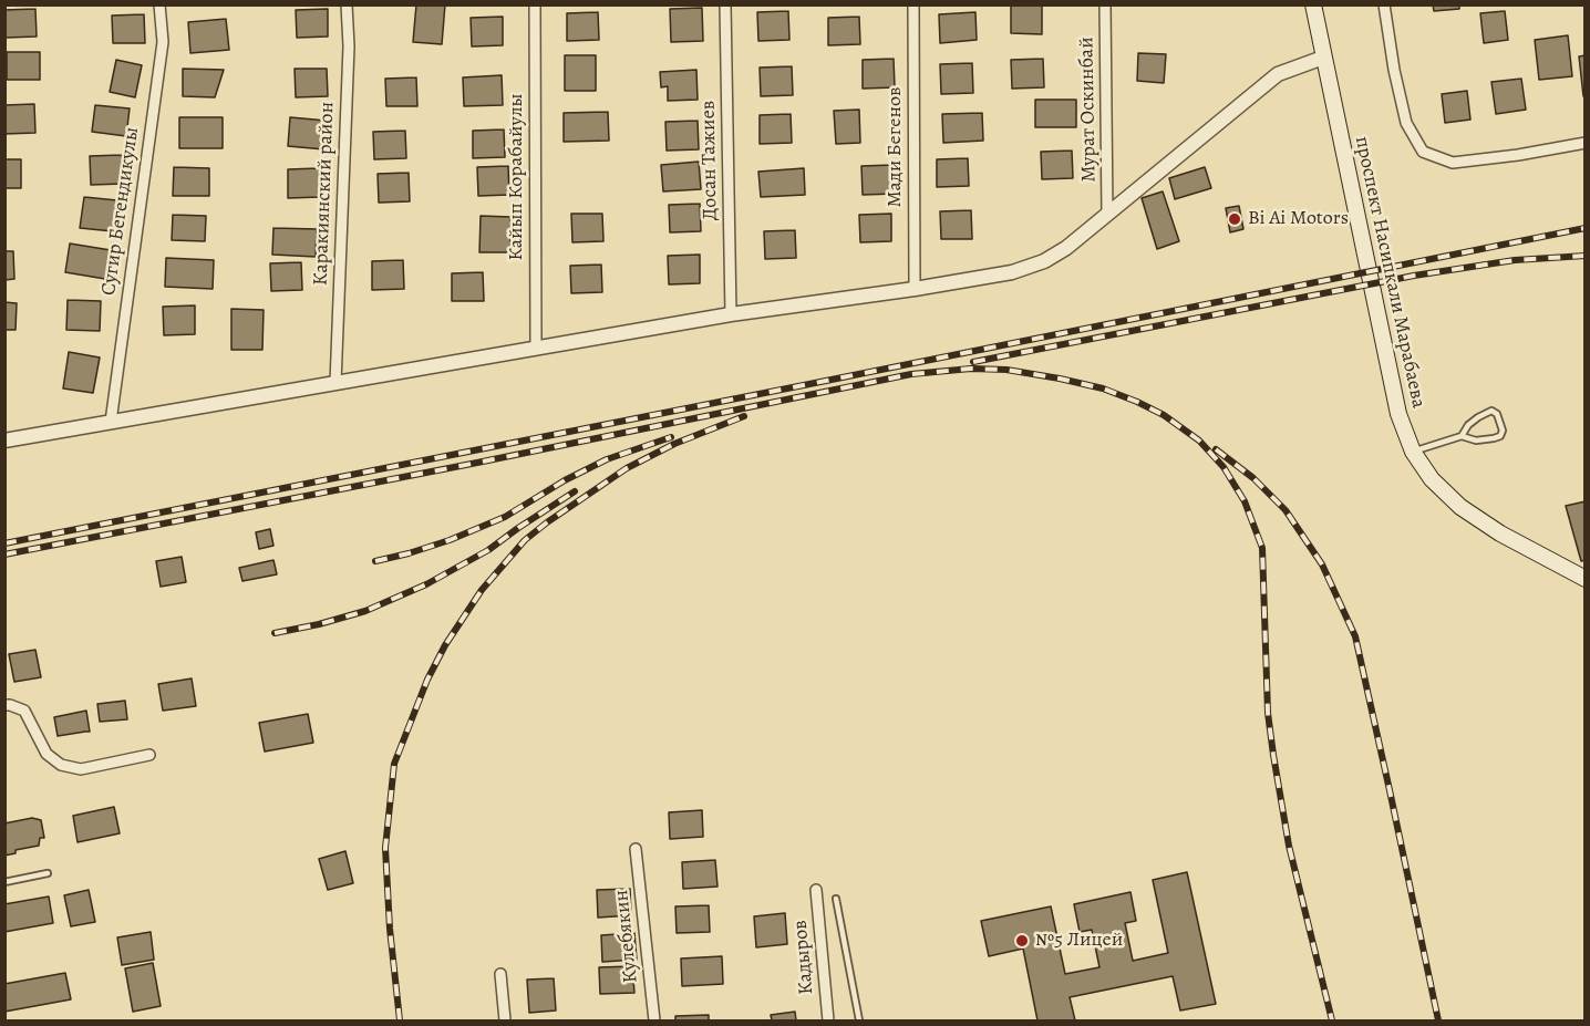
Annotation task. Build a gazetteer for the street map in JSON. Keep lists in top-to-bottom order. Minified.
{"streets":{"main road":["проспект Насипкали Марабаева"],"street":["Мурат Оскинбай","Мади Бегенов","Досан Тажиев","Кайып Корабайулы","Каракиянский район","Сугир Бегендикулы","Кулебякин","Кадыров"]},"places":["Bi Ai Motors","№5 Лицей"]}
